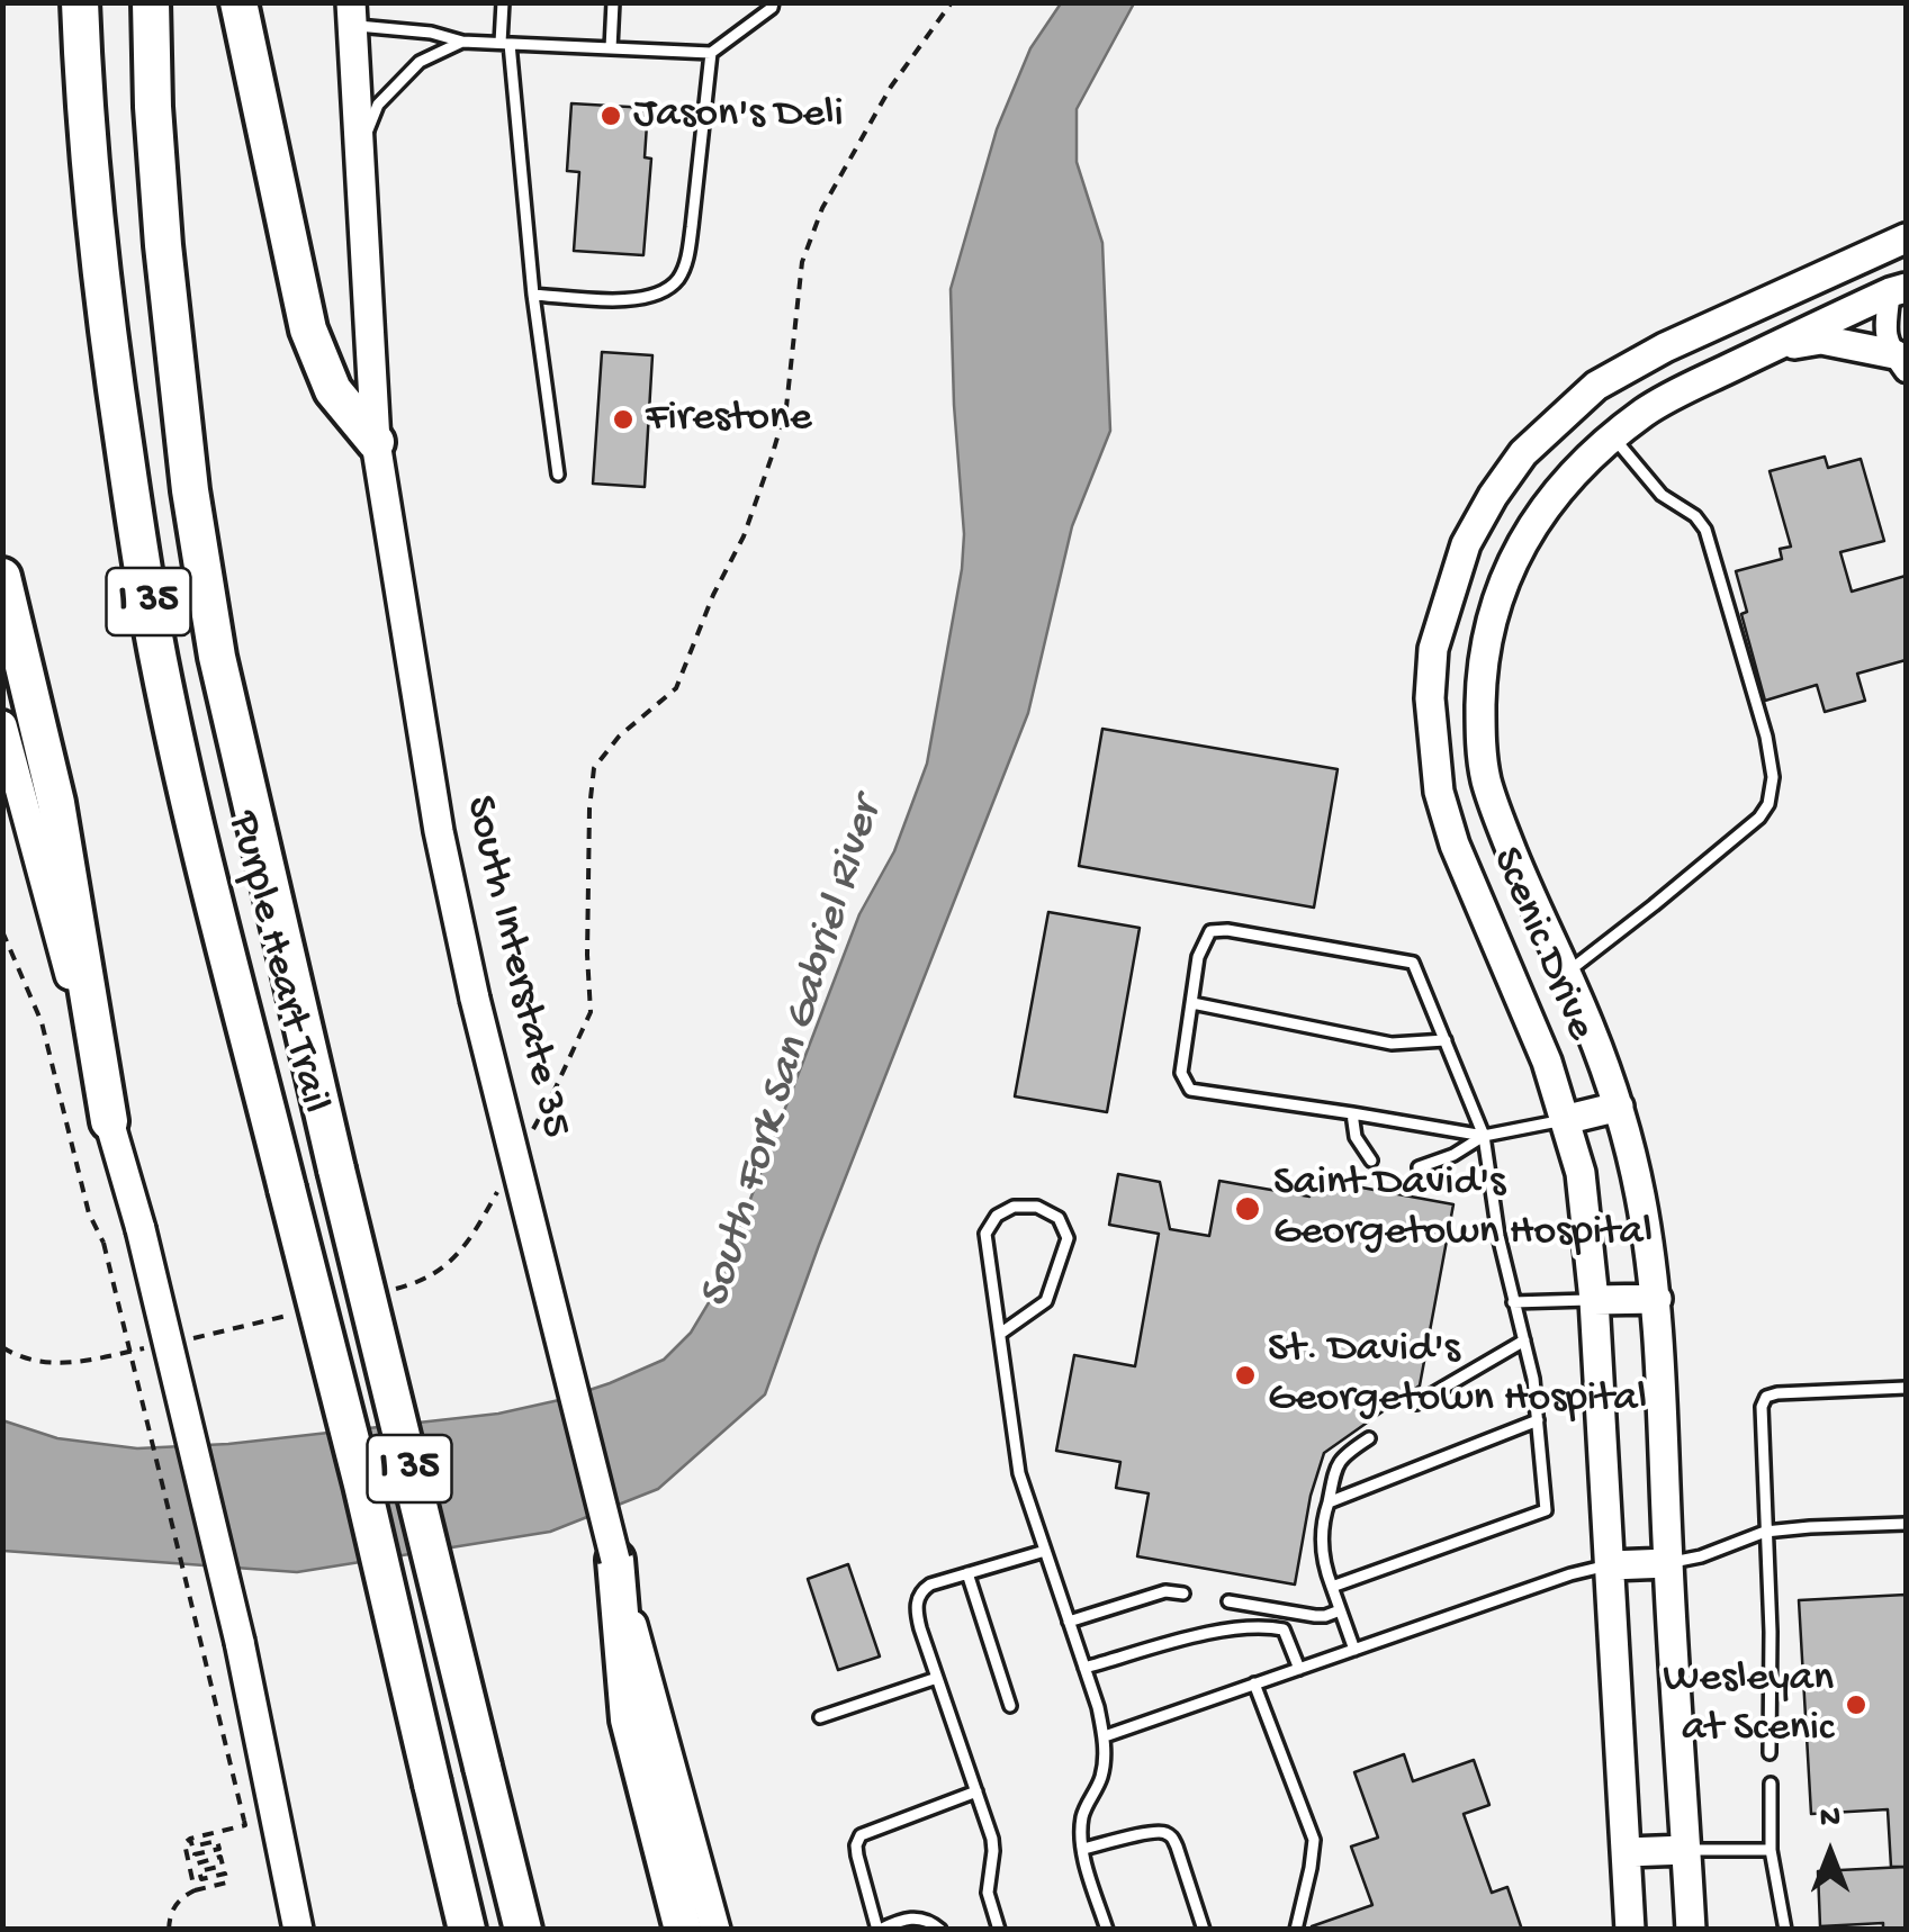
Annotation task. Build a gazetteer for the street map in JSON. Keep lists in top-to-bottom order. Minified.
{"streets":{"highway":["I 35","Purple Heart Trail"],"street":["Scenic Drive","South Interstate 35"]},"water":["South Fork San Gabriel River"],"places":["Jason's Deli","Firestone","Saint David's Georgetown Hospital","St. David's Georgetown Hospital","Wesleyan at Scenic"],"north":"top"}
